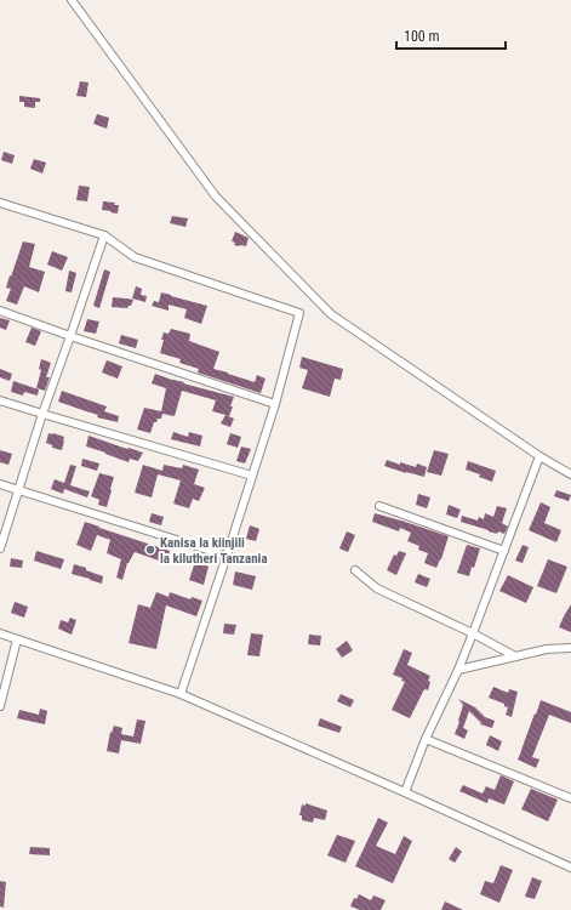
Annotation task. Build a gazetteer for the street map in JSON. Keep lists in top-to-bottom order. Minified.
{"places":["Kanisa la kiinjili la kilutheri Tanzania"],"scale_bar":"100 m"}
